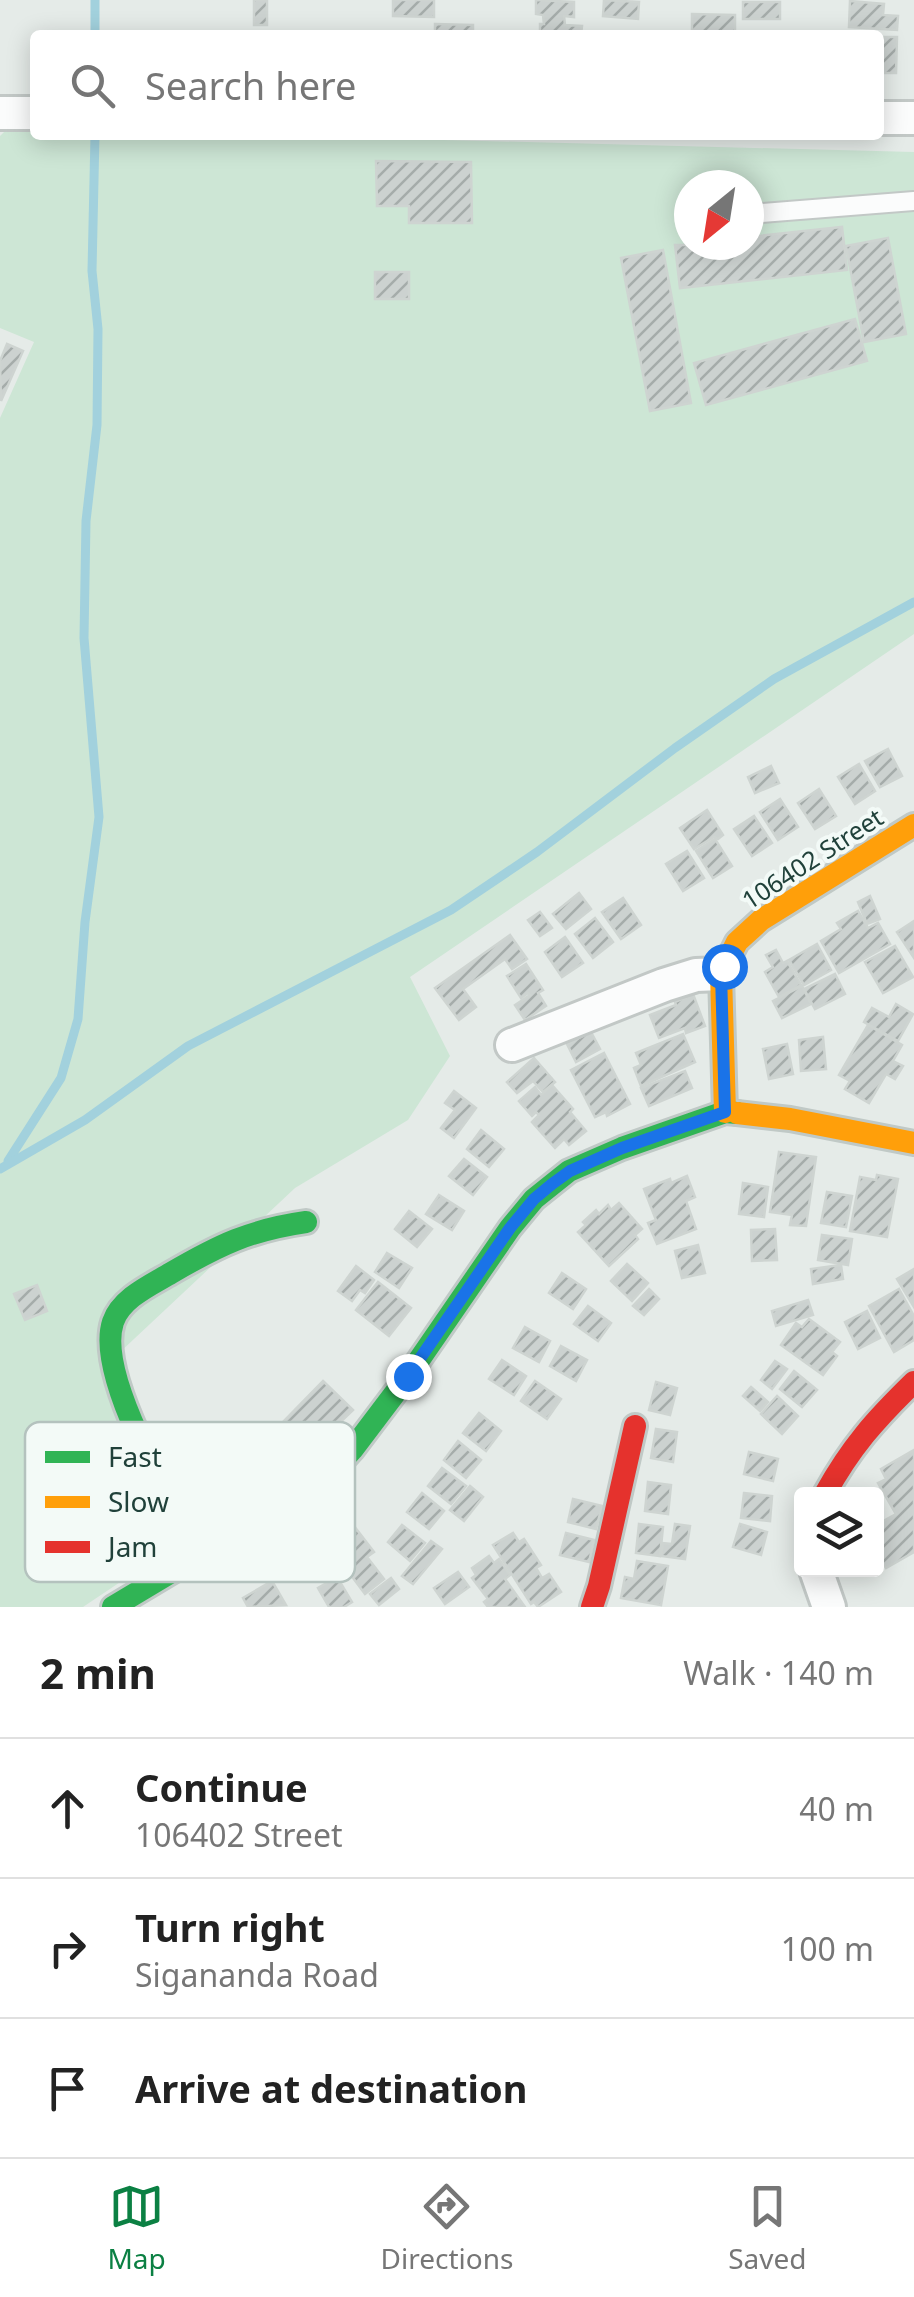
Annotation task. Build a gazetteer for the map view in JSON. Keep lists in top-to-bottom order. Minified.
{"streets":{"street":["106402 Street"]},"legend":["Fast","Slow","Jam"],"north":"bottom left","page":{"search":"Search here","heading":["2 min","Walk · 140 m"],"list":[["Continue","106402 Street","40 m"],["Turn right","Sigananda Road","100 m"],"Arrive at destination"],"nav":["Map","Directions","Saved"]}}
